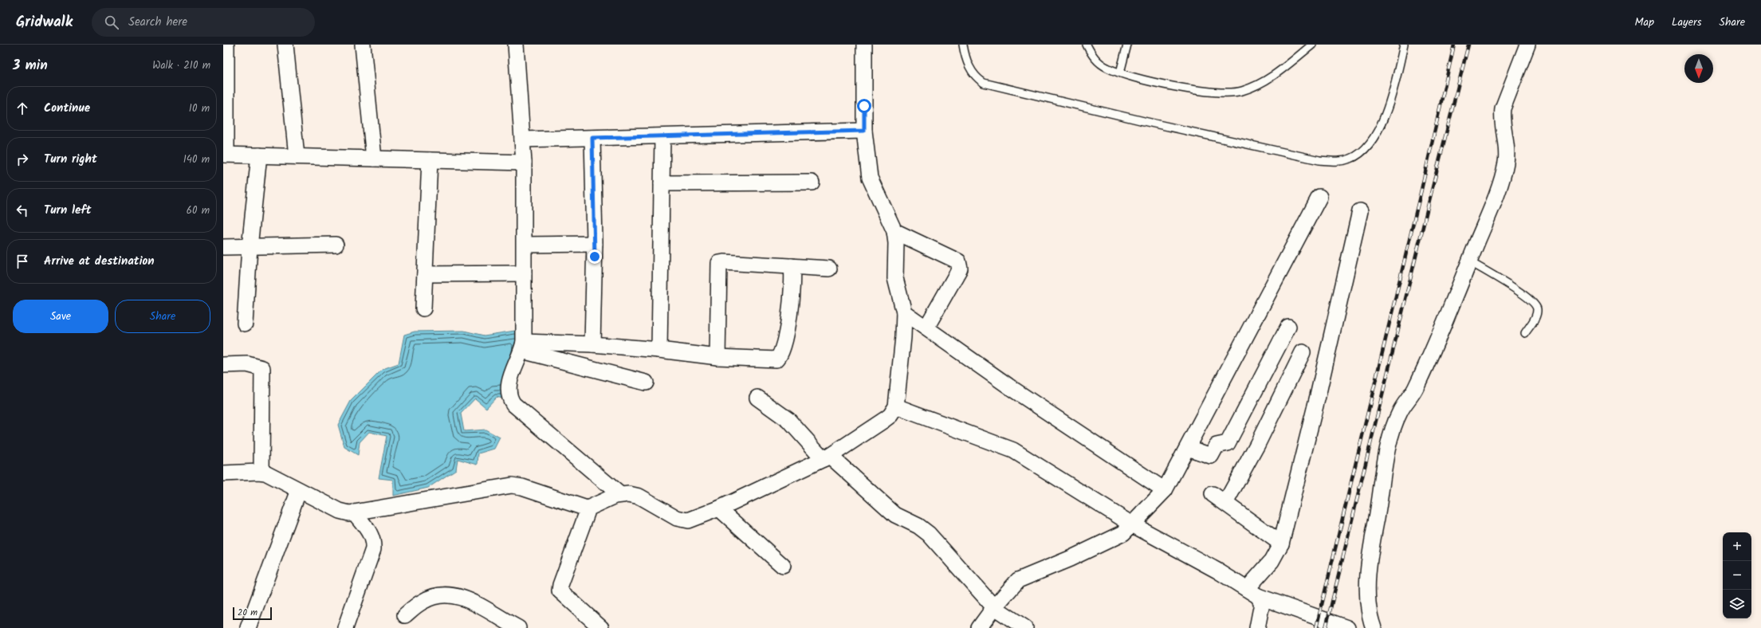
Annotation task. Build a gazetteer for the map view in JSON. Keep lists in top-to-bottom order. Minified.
{"scale_bar":"20 m","north":"bottom","page":{"header":"Gridwalk","search":"Search here","nav":["Map","Layers","Share"],"heading":["3 min","Walk · 210 m"],"list":[["Continue","10 m"],["Turn right","140 m"],["Turn left","60 m"],"Arrive at destination"],"buttons":["Save","Share"],"map_buttons":["+","−"],"scale":"20 m"}}
